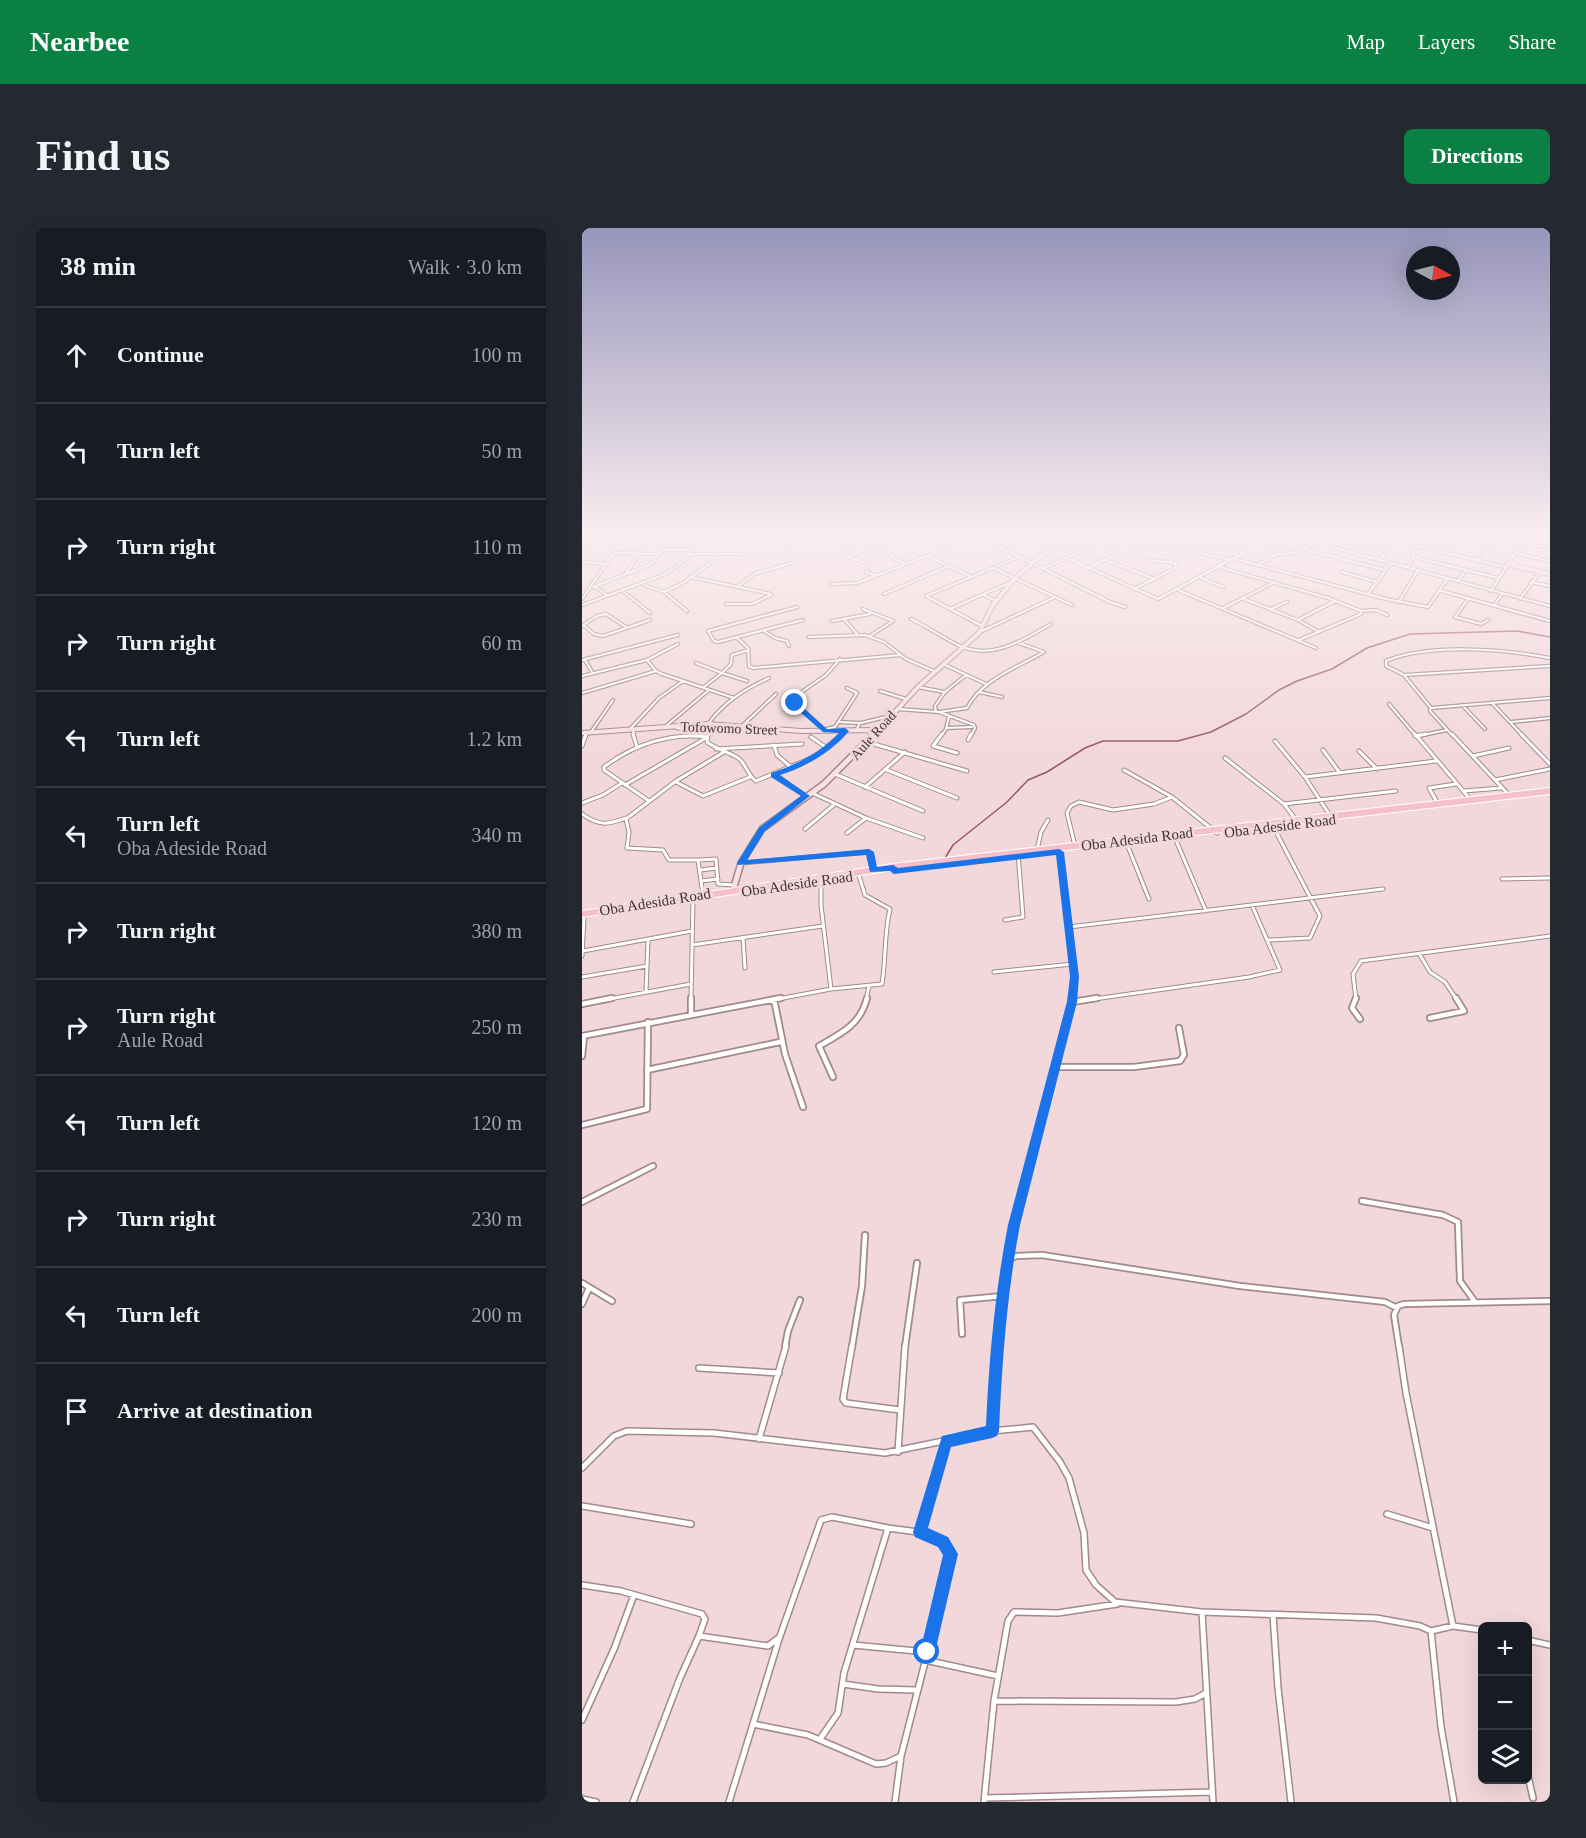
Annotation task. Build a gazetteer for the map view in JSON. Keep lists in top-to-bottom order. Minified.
{"streets":{"main road":["Oba Adeside Road","Oba Adesida Road"],"street":["Tofowomo Street","Aule Road"]},"crossings":[["Tofowomo Street","Aule Road"],["Aule Road","Oba Adesida Road"],["Oba Adeside Road","Oba Adesida Road"]],"north":"right","page":{"header":"Nearbee","nav":["Map","Layers","Share"],"buttons":"Directions","title":"Find us","heading":["38 min","Walk · 3.0 km"],"list":[["Continue","100 m"],["Turn left","50 m"],["Turn right","110 m"],["Turn right","60 m"],["Turn left","1.2 km"],["Turn left","Oba Adeside Road","340 m"],["Turn right","380 m"],["Turn right","Aule Road","250 m"],["Turn left","120 m"],["Turn right","230 m"],["Turn left","200 m"],"Arrive at destination"],"map_buttons":["+","−"]}}
